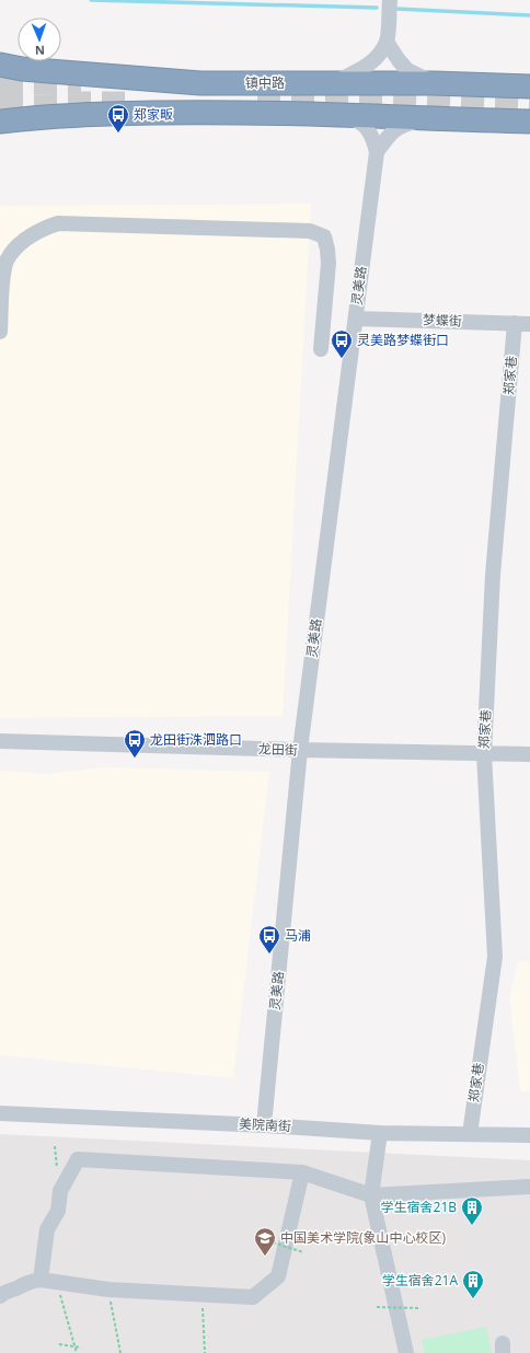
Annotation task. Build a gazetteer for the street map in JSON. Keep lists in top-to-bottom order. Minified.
{"streets":{"highway":["镇中路"],"street":["灵美路","梦蝶街","郑家巷","龙田街","美院南街"]},"crossings":[["灵美路","梦蝶街"],["灵美路","龙田街"],["灵美路","美院南街"],["梦蝶街","郑家巷"],["郑家巷","龙田街"],["郑家巷","美院南街"]],"places":{"bus stop":["郑家畈","灵美路梦蝶街口","龙田街洙泗路口","马浦"],"building":["学生宿舍21B","学生宿舍21A"],"school or university":["中国美术学院(象山中心校区)"]},"north":"bottom"}
